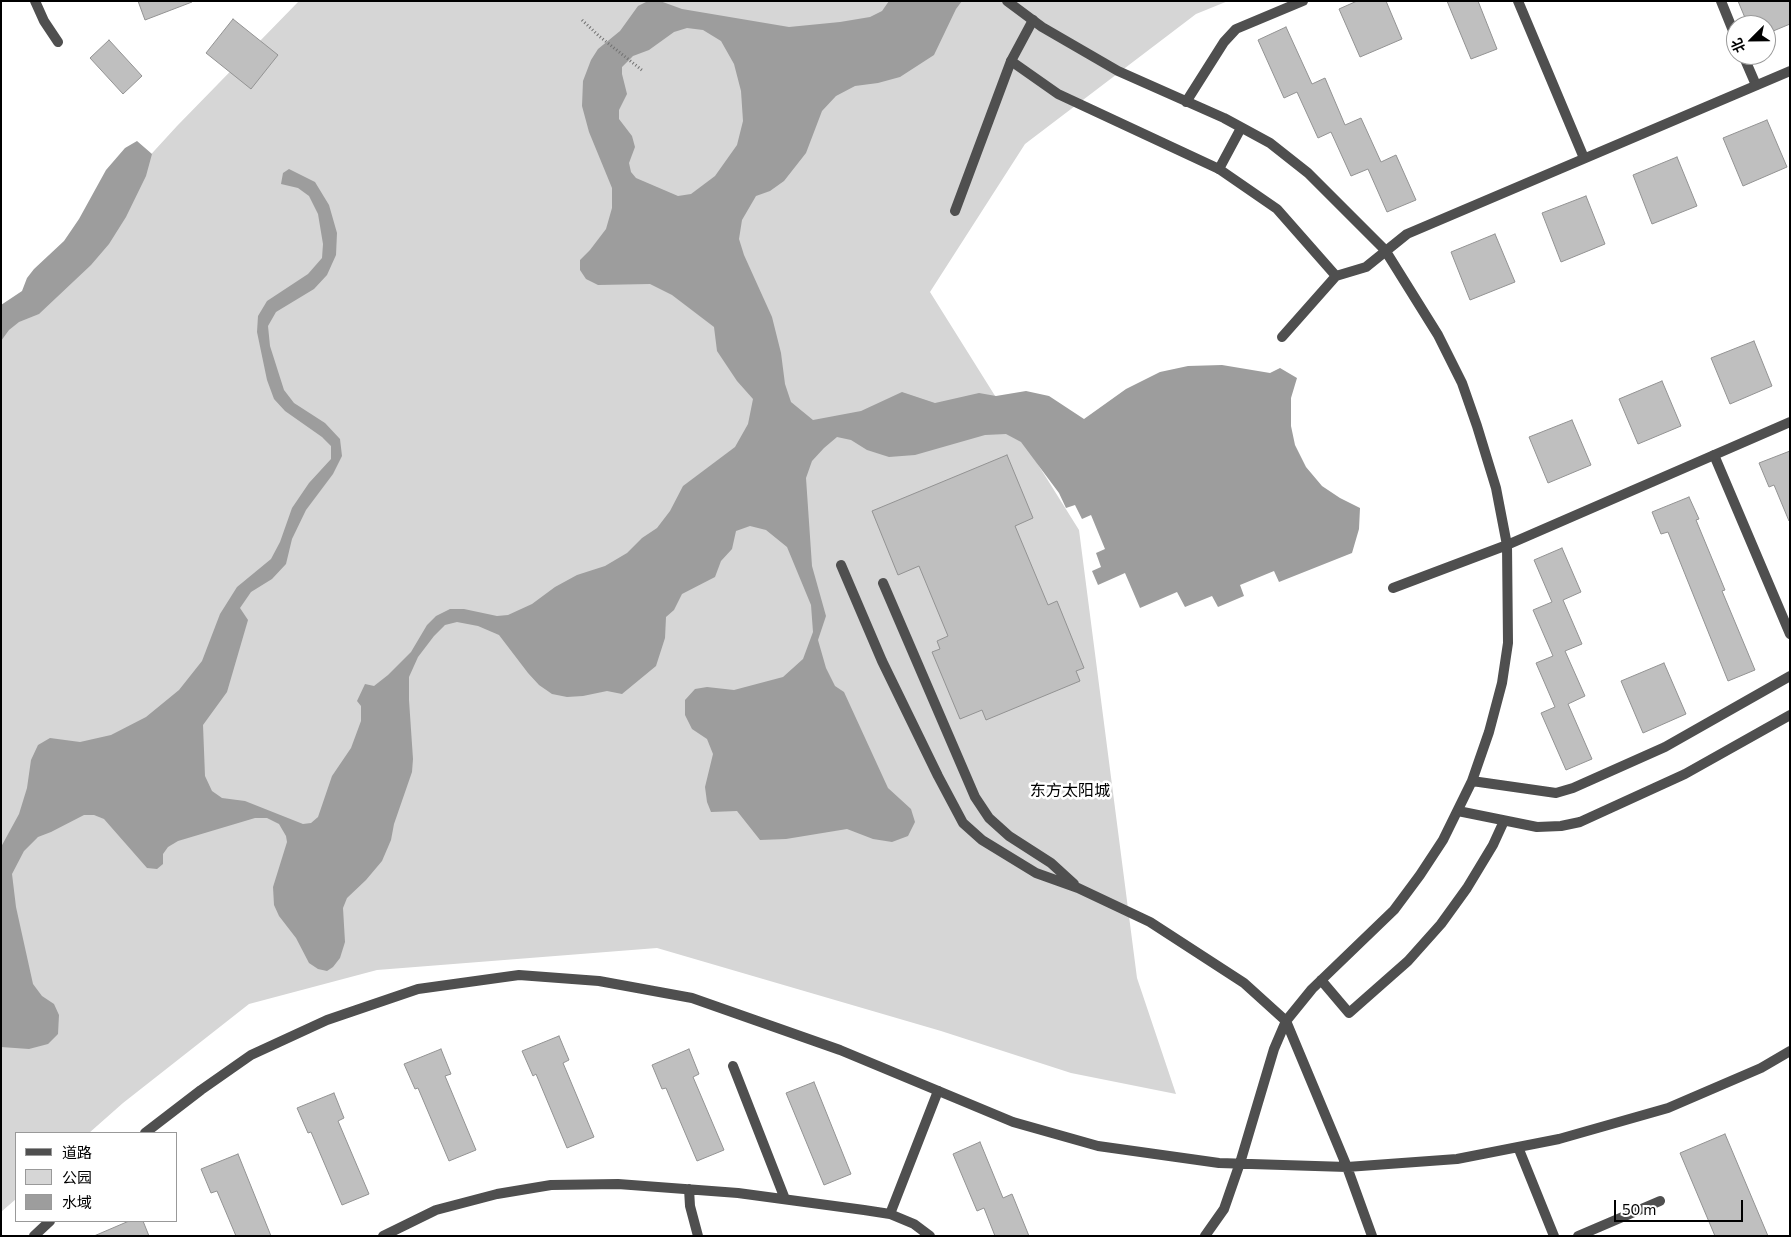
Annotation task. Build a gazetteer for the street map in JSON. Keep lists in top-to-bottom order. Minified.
{"districts":["东方太阳城"],"legend":["道路","公园","水域"],"scale_bar":"50 m","north":"bottom left"}
